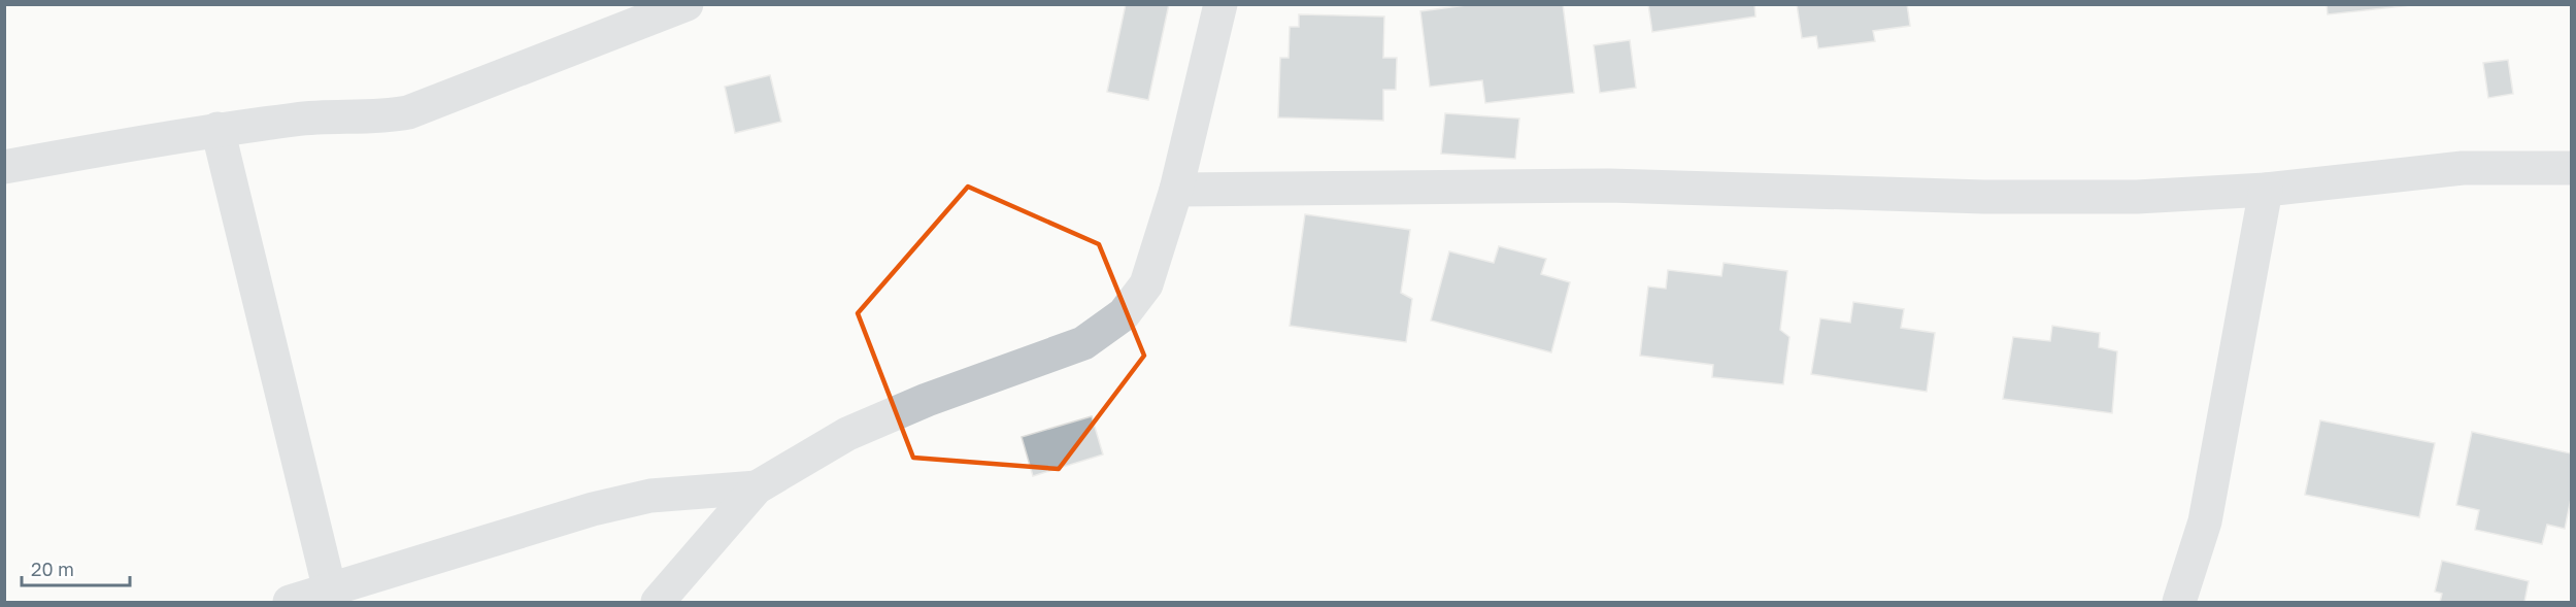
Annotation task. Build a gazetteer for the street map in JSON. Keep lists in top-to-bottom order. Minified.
{"scale_bar":"20 m"}
